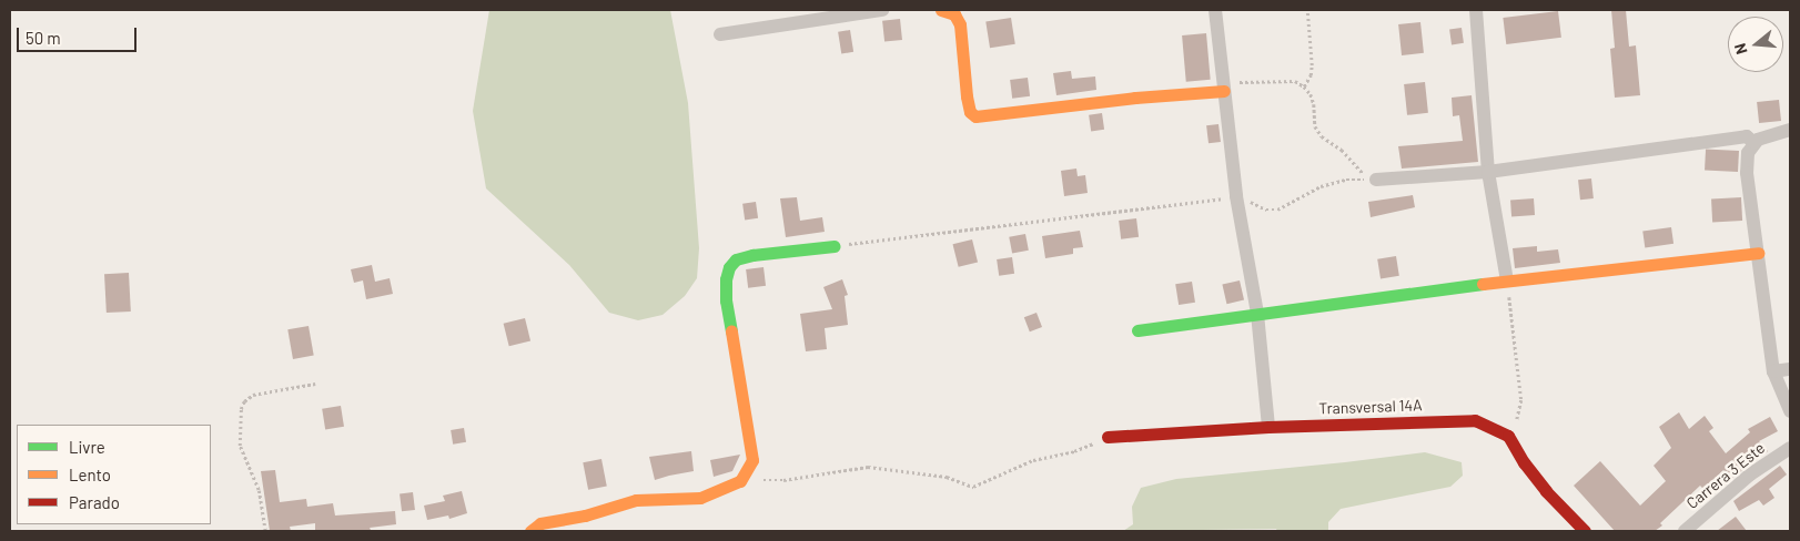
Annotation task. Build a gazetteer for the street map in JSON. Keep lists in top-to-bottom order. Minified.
{"streets":{"street":["Transversal 14A","Carrera 3 Este"]},"legend":["Livre","Lento","Parado"],"scale_bar":"50 m","north":"left"}
